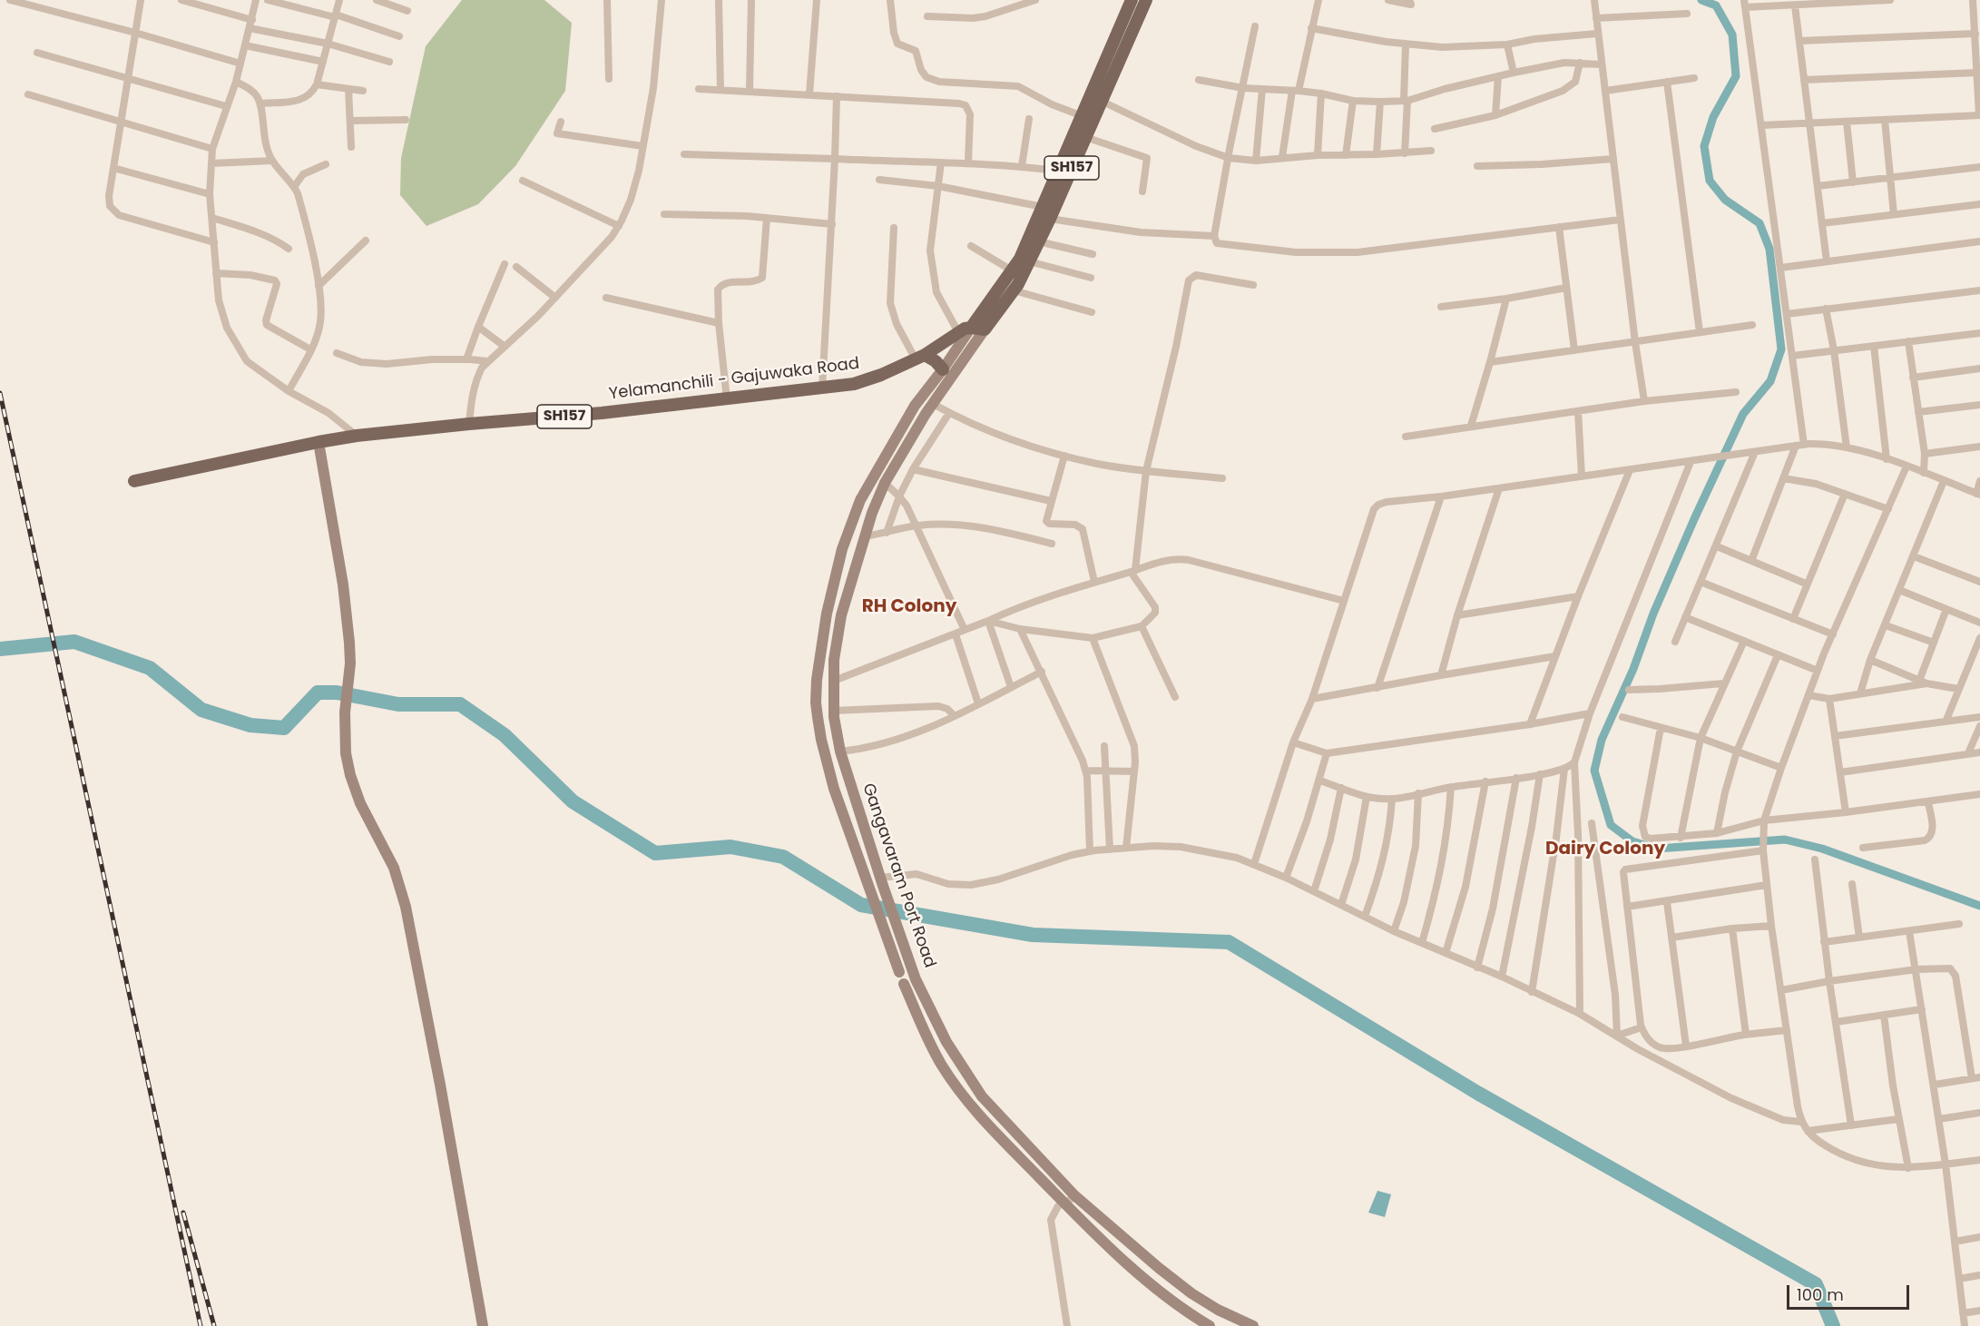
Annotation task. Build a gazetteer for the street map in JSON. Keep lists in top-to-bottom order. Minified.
{"streets":{"main road":["SH157","Yelamanchili - Gajuwaka Road"],"street":["Gangavaram Port Road"]},"crossings":[["SH157","Gangavaram Port Road"],["Yelamanchili - Gajuwaka Road","Gangavaram Port Road"]],"districts":["RH Colony","Dairy Colony"],"scale_bar":"100 m"}
